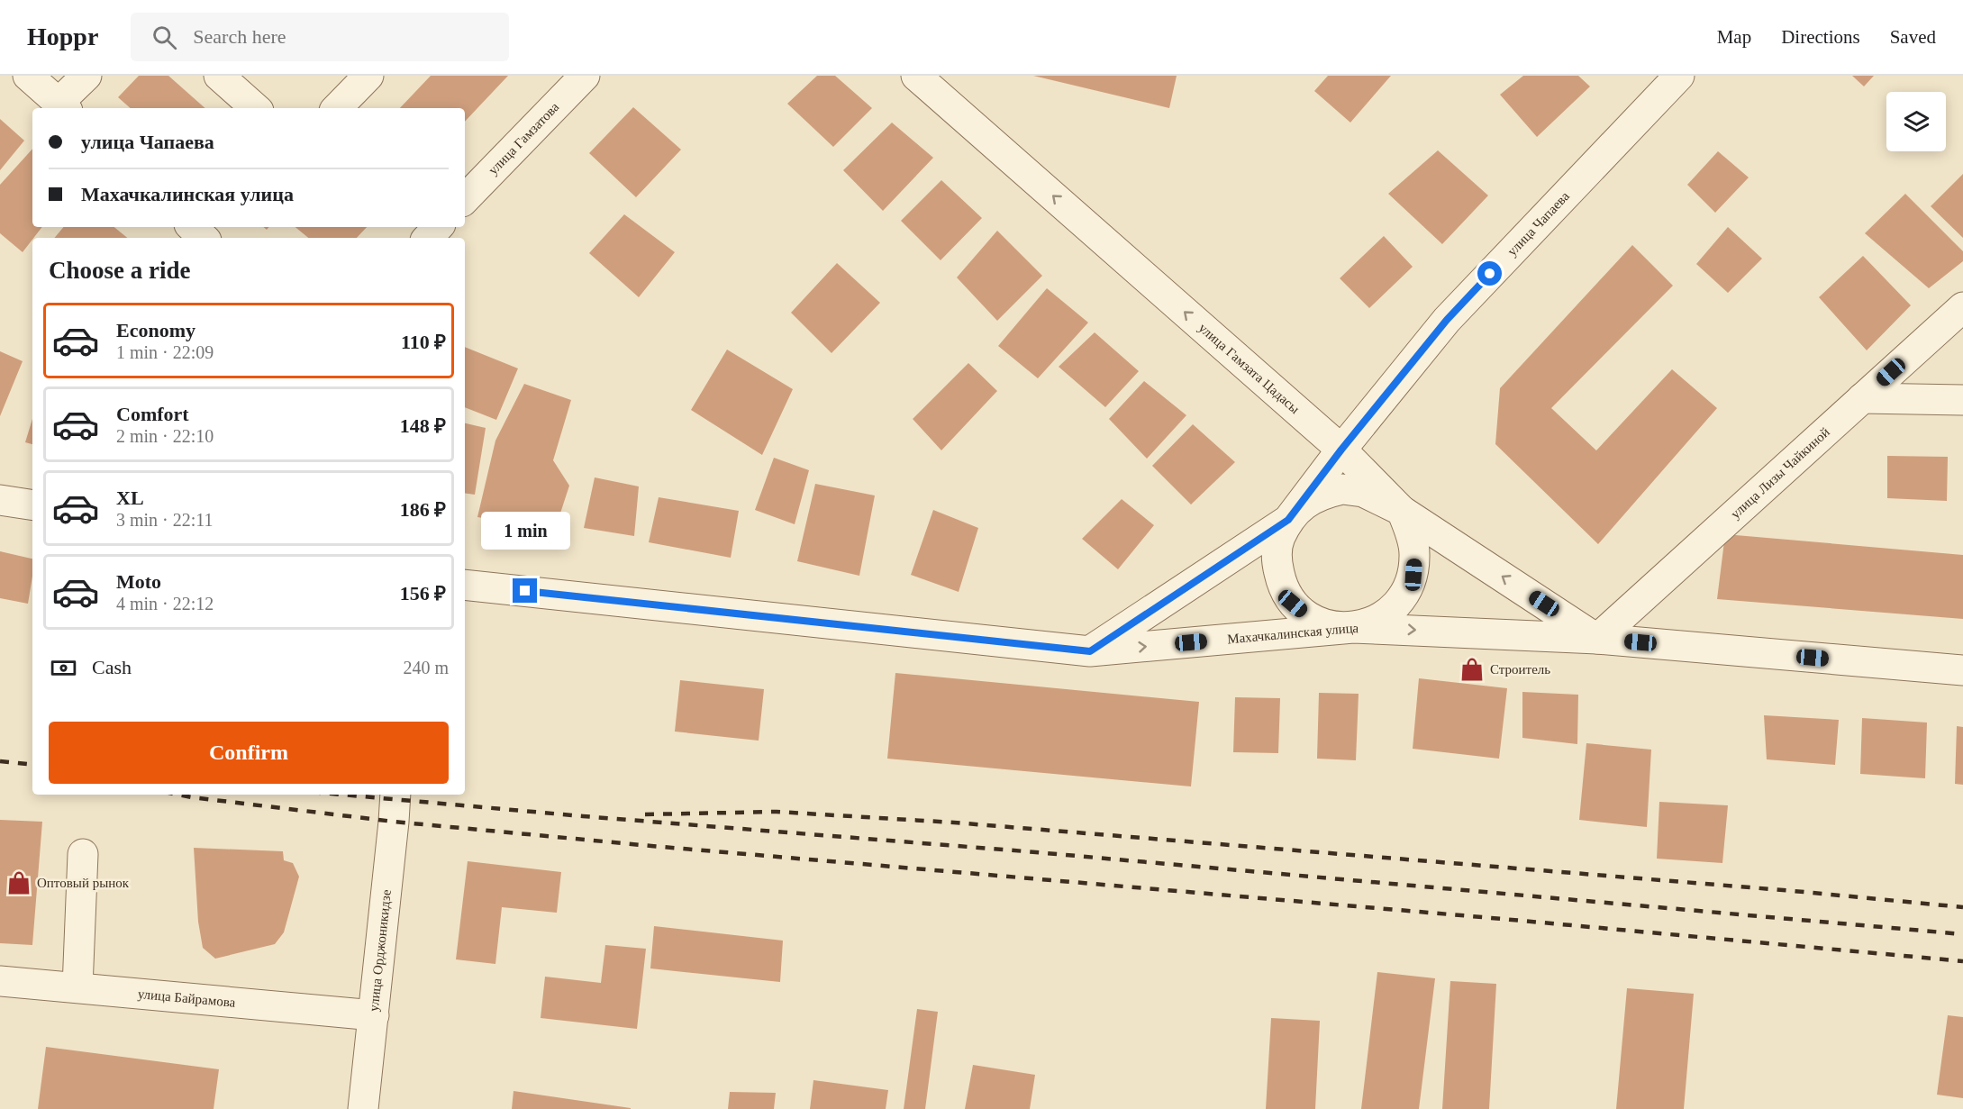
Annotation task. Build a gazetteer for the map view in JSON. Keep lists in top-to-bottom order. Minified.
{"streets":{"street":["улица Гамзатова","улица Чапаева","улица Гамзата Цадасы","улица Лизы Чайкиной","Махачкалинская улица","улица Орджоникидзе","улица Байрамова"]},"crossings":[["улица Чапаева","улица Гамзата Цадасы"],["улица Чапаева","Махачкалинская улица"],["улица Гамзата Цадасы","улица Лизы Чайкиной"],["улица Гамзата Цадасы","Махачкалинская улица"],["улица Лизы Чайкиной","Махачкалинская улица"],["улица Орджоникидзе","улица Байрамова"]],"one_way":["улица Гамзата Цадасы"],"places":{"shop":["Строитель","Оптовый рынок"]},"page":{"header":"Hoppr","search":"Search here","nav":["Map","Directions","Saved"],"banner":["улица Чапаева","Махачкалинская улица"],"heading":"Choose a ride","list":[{"name":"Economy","note":"1 min · 22:09","value":"110 ₽"},{"name":"Comfort","note":"2 min · 22:10","value":"148 ₽"},{"name":"XL","note":"3 min · 22:11","value":"186 ₽"},{"name":"Moto","note":"4 min · 22:12","value":"156 ₽"}],"bubble":"1 min","pay":["Cash","240 m"],"buttons":"Confirm"}}
